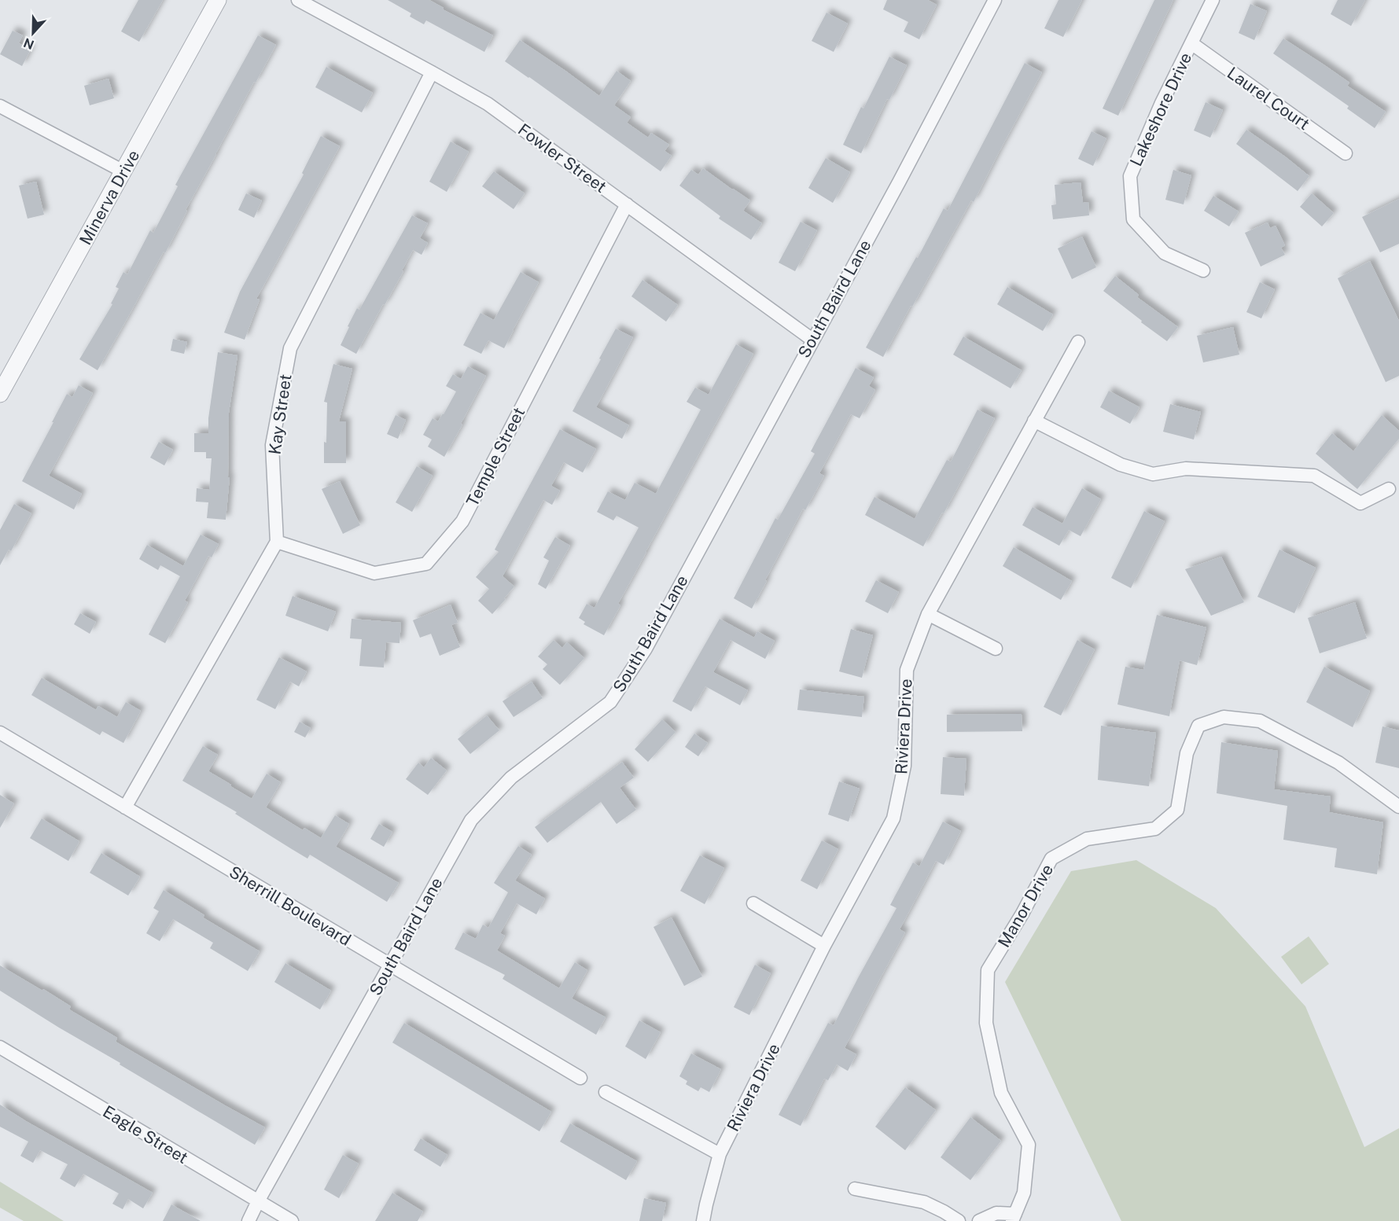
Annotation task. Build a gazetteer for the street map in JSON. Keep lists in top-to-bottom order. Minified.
{"streets":{"street":["Laurel Court","Lakeshore Drive","Fowler Street","Minerva Drive","South Baird Lane","Kay Street","Temple Street","Riviera Drive","Sherrill Boulevard","Manor Drive","Eagle Street"]},"crossings":[["Laurel Court","Lakeshore Drive"],["Fowler Street","South Baird Lane"],["Fowler Street","Kay Street"],["Fowler Street","Temple Street"],["South Baird Lane","Sherrill Boulevard"],["South Baird Lane","Eagle Street"],["Kay Street","Temple Street"]],"north":"bottom"}
